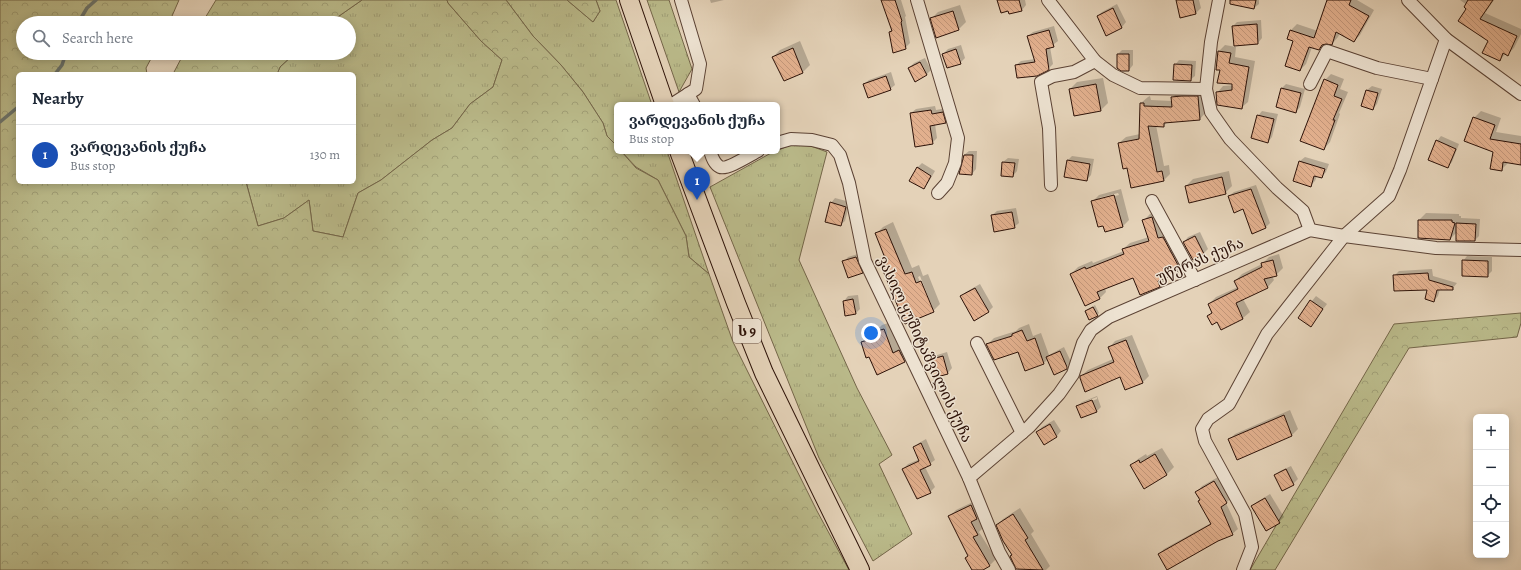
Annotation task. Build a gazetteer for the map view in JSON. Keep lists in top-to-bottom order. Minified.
{"streets":{"highway":["ს 9"],"street":["უწერას ქუჩა","ვასილ ყუშიტაშვილის ქუჩა"]},"crossings":[["უწერას ქუჩა","ვასილ ყუშიტაშვილის ქუჩა"]],"page":{"search":"Search here","heading":"Nearby","popup":["ვარდევანის ქუჩა","Bus stop"],"list":[{"mark":"1","name":"ვარდევანის ქუჩა","note":"Bus stop","value":"130 m"}],"pins":"1","map_buttons":["+","−"]}}
